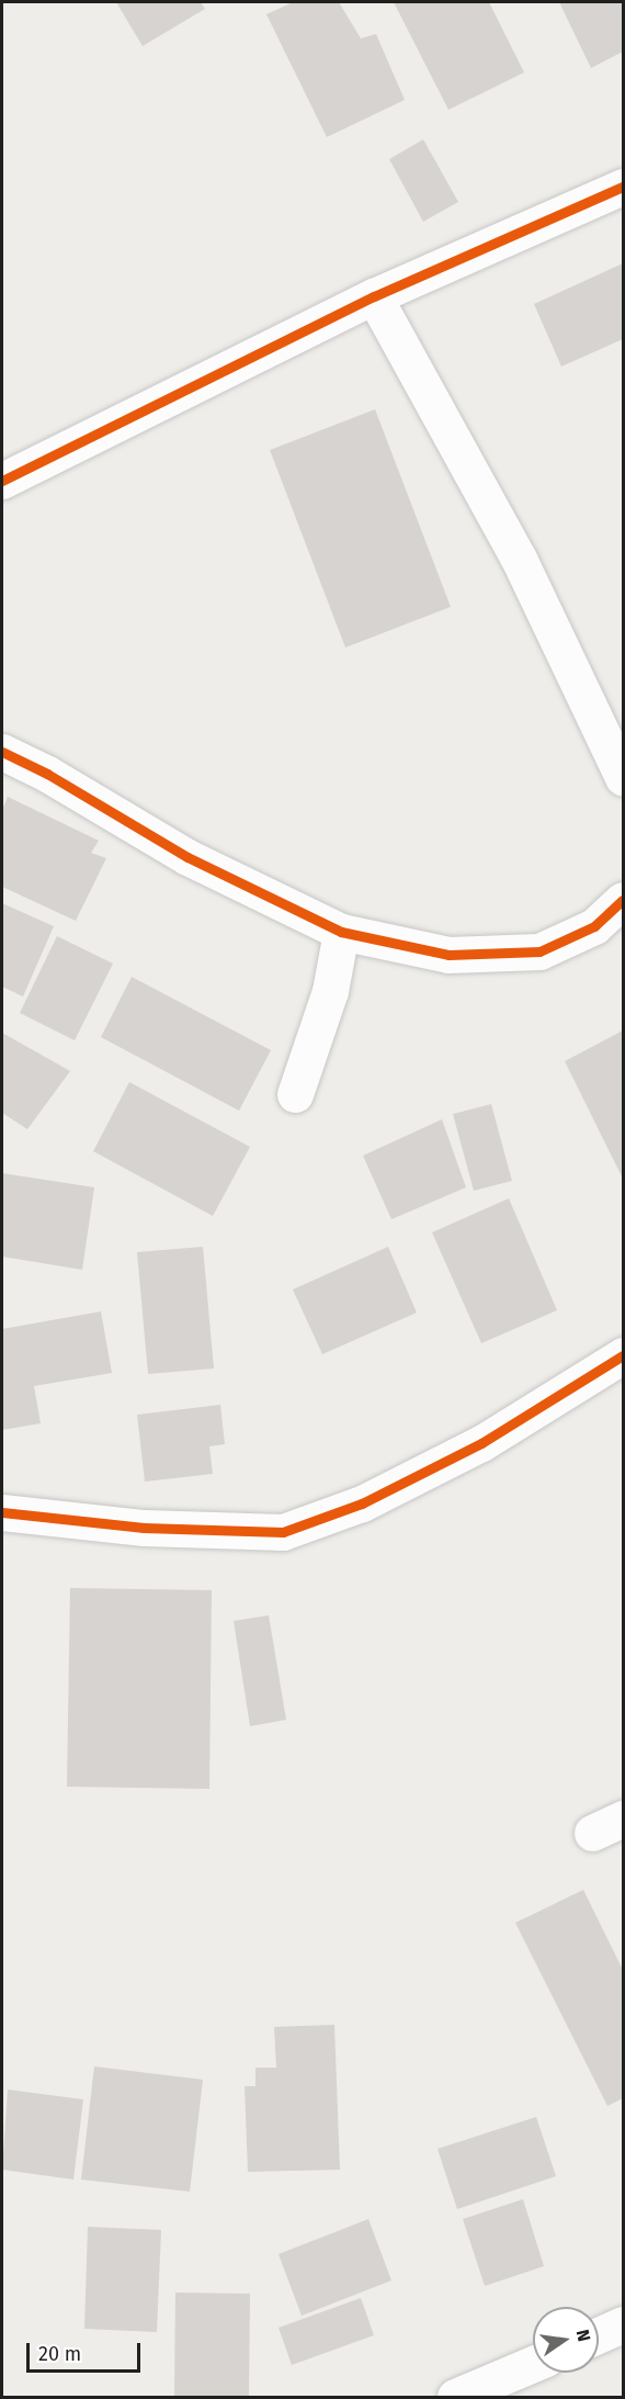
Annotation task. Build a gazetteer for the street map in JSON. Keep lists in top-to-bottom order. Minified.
{"scale_bar":"20 m","north":"right"}
